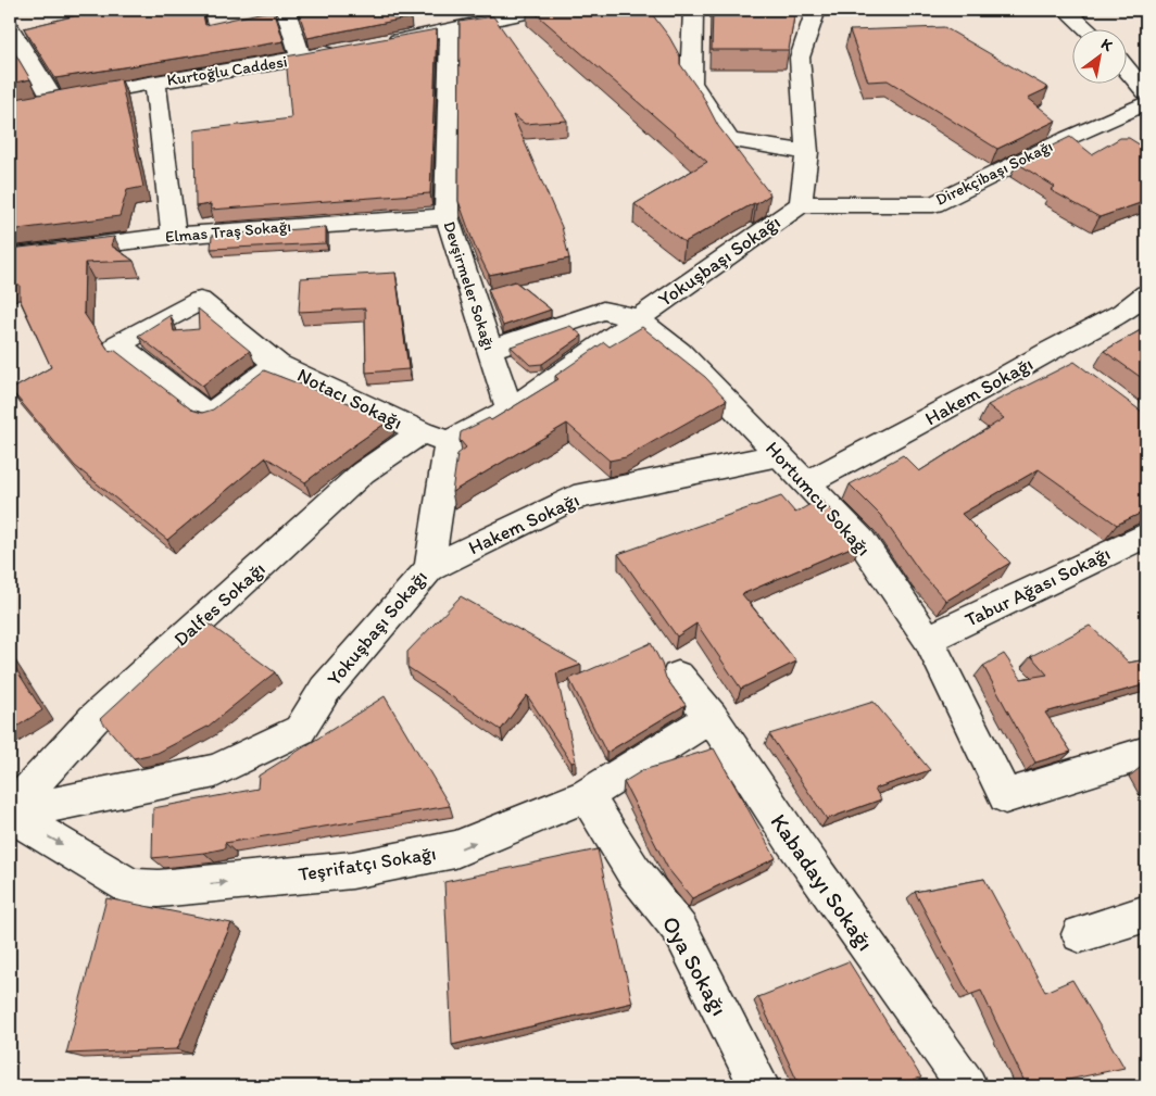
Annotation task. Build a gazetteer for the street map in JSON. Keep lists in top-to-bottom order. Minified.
{"streets":{"street":["Kurtoğlu Caddesi","Direkçibaşı Sokağı","Elmas Traş Sokağı","Yokuşbaşı Sokağı","Devşirmeler Sokağı","Hakem Sokağı","Notacı Sokağı","Hortumcu Sokağı","Tabur Ağası Sokağı","Dalfes Sokağı","Teşrifatçı Sokağı","Kabadayı Sokağı","Oya Sokağı"]},"crossings":[["Direkçibaşı Sokağı","Yokuşbaşı Sokağı"],["Elmas Traş Sokağı","Devşirmeler Sokağı"],["Yokuşbaşı Sokağı","Devşirmeler Sokağı"],["Yokuşbaşı Sokağı","Hakem Sokağı"],["Yokuşbaşı Sokağı","Notacı Sokağı"],["Yokuşbaşı Sokağı","Hortumcu Sokağı"],["Yokuşbaşı Sokağı","Dalfes Sokağı"],["Yokuşbaşı Sokağı","Teşrifatçı Sokağı"],["Hakem Sokağı","Hortumcu Sokağı"],["Notacı Sokağı","Dalfes Sokağı"],["Hortumcu Sokağı","Tabur Ağası Sokağı"],["Dalfes Sokağı","Teşrifatçı Sokağı"],["Teşrifatçı Sokağı","Kabadayı Sokağı"],["Teşrifatçı Sokağı","Oya Sokağı"]],"one_way":["Teşrifatçı Sokağı"],"north":"top right"}
